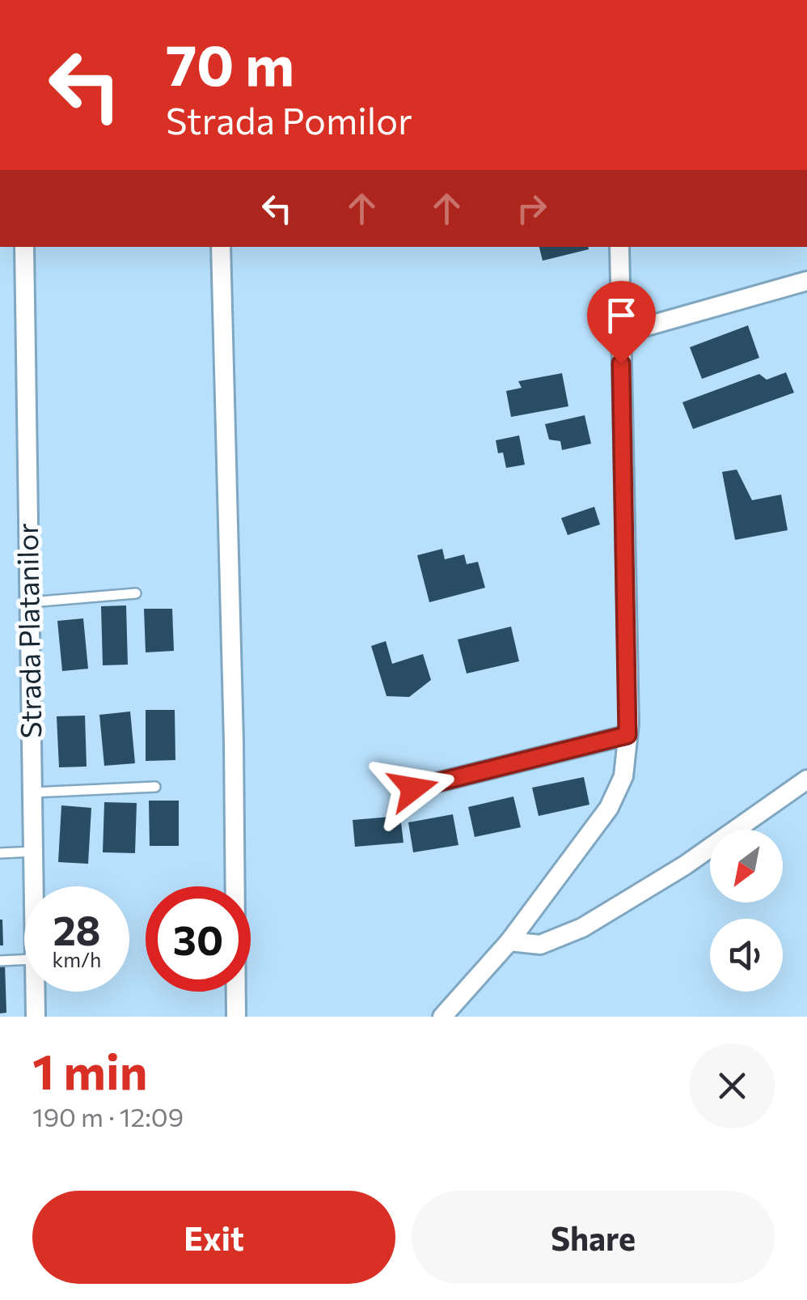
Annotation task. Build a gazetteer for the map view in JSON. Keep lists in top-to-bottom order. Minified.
{"streets":{"street":["Strada Platanilor"]},"north":"bottom left","page":{"turn":["70 m","Strada Pomilor"],"speed":"28 km/h","limit":"30","heading":["1 min","190 m · 12:09"],"buttons":["Exit","Share"]}}
